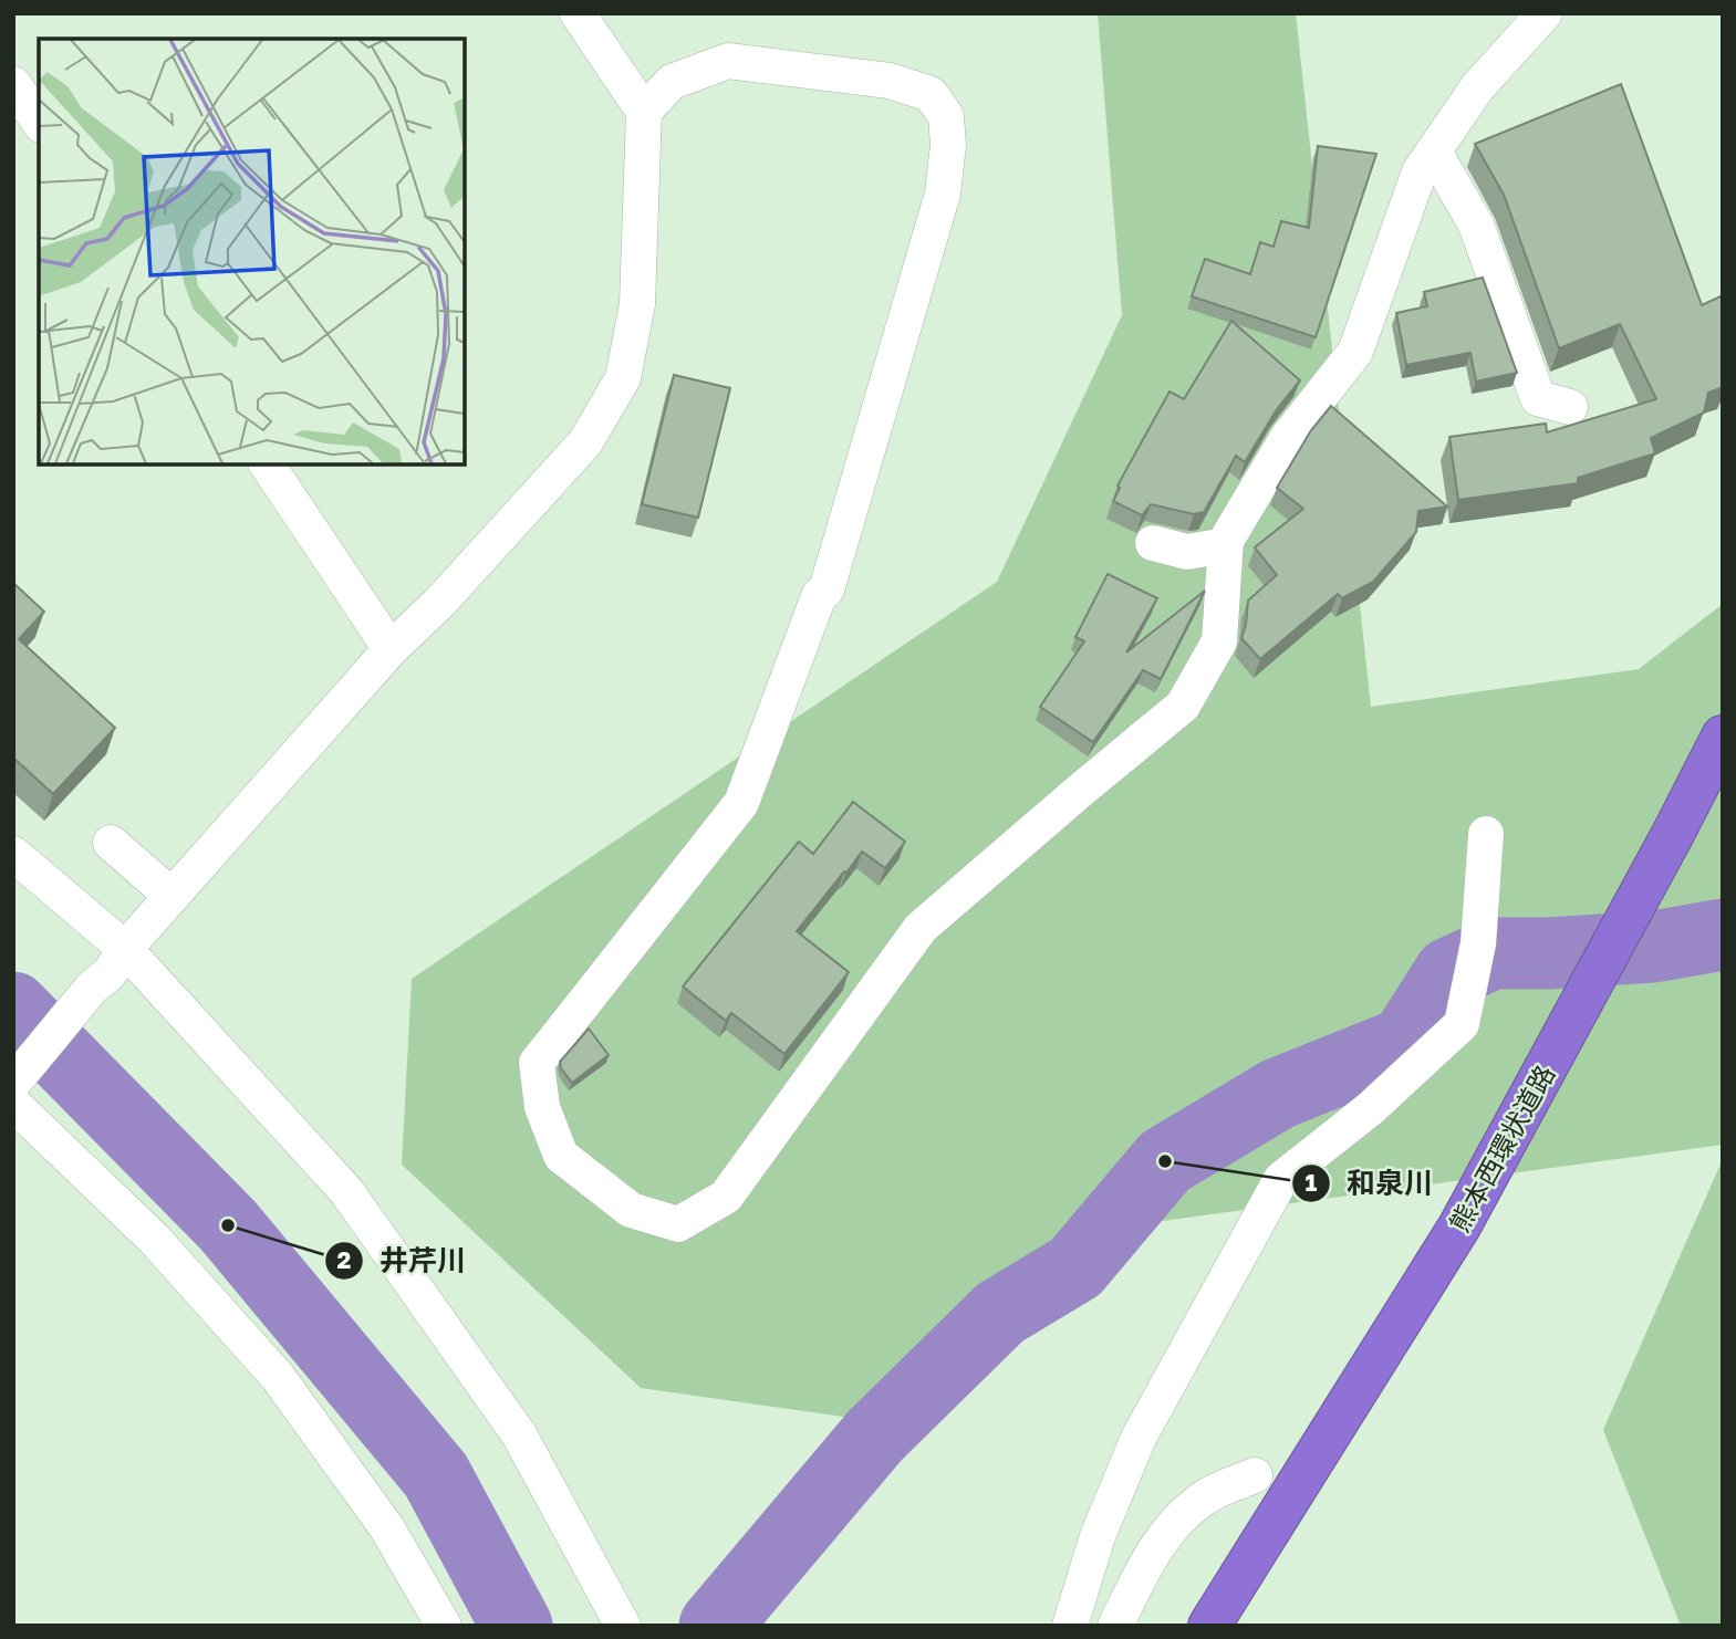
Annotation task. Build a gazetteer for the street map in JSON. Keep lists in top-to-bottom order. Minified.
{"streets":{"highway":["熊本西環状道路"]},"places":["和泉川","井芹川"]}
